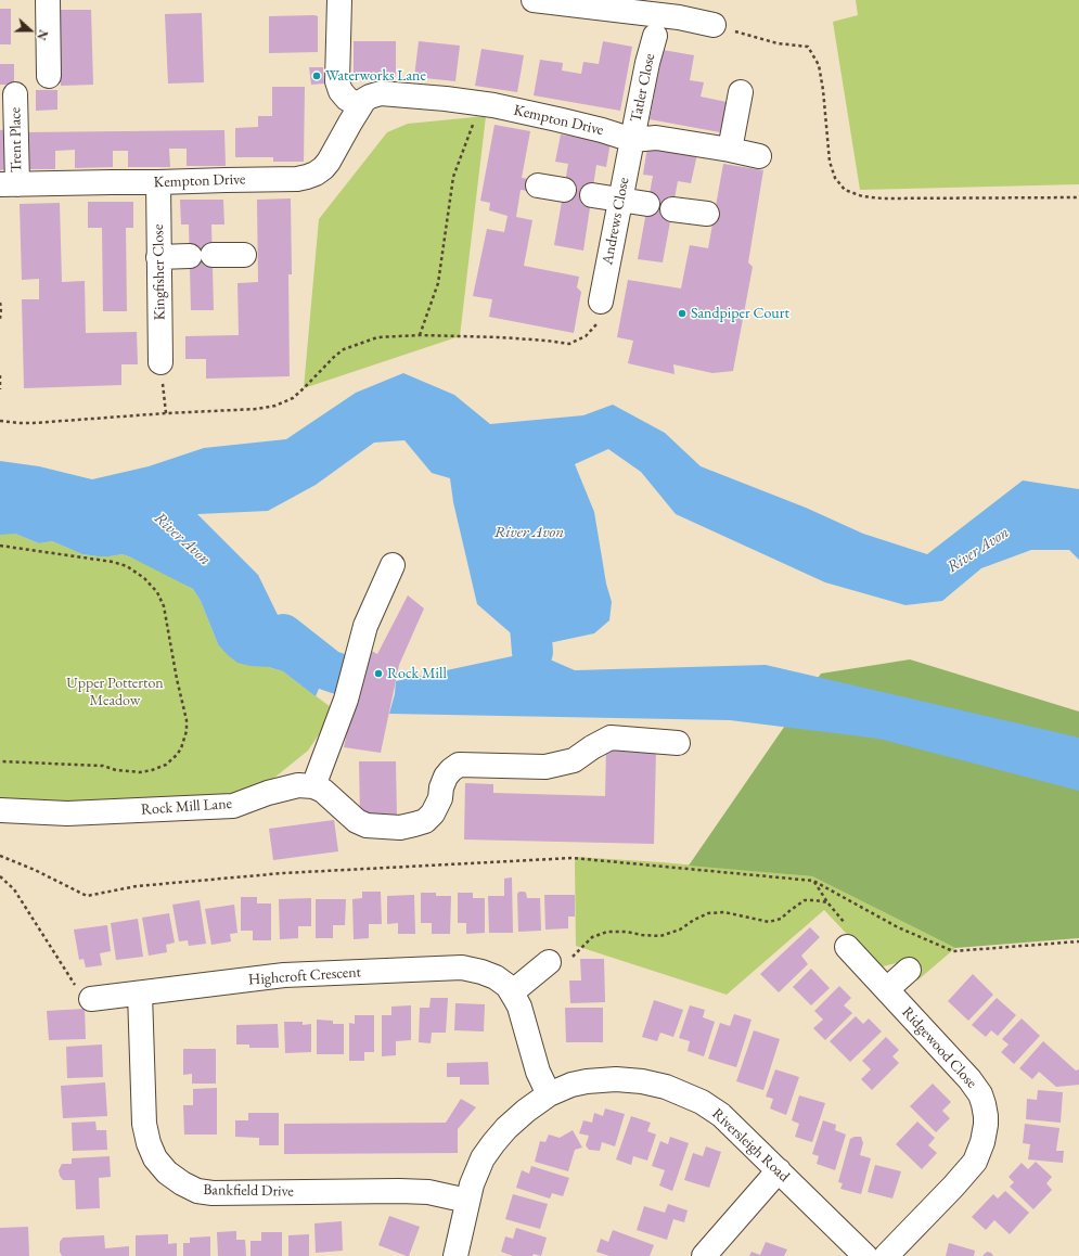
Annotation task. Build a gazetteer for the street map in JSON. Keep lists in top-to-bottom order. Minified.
{"streets":{"street":["Tatler Close","Kempton Drive","Trent Place","Andrews Close","Kingfisher Close","Rock Mill Lane","Highcroft Crescent","Ridgewood Close","Riversleigh Road","Bankfield Drive"]},"crossings":[["Tatler Close","Kempton Drive"],["Tatler Close","Andrews Close"],["Kempton Drive","Trent Place"],["Kempton Drive","Andrews Close"],["Kempton Drive","Kingfisher Close"],["Highcroft Crescent","Riversleigh Road"],["Highcroft Crescent","Bankfield Drive"],["Riversleigh Road","Bankfield Drive"]],"water":["River Avon"],"parks":["Upper Potterton Meadow"],"places":["Waterworks Lane","Sandpiper Court","Rock Mill"],"north":"right"}
